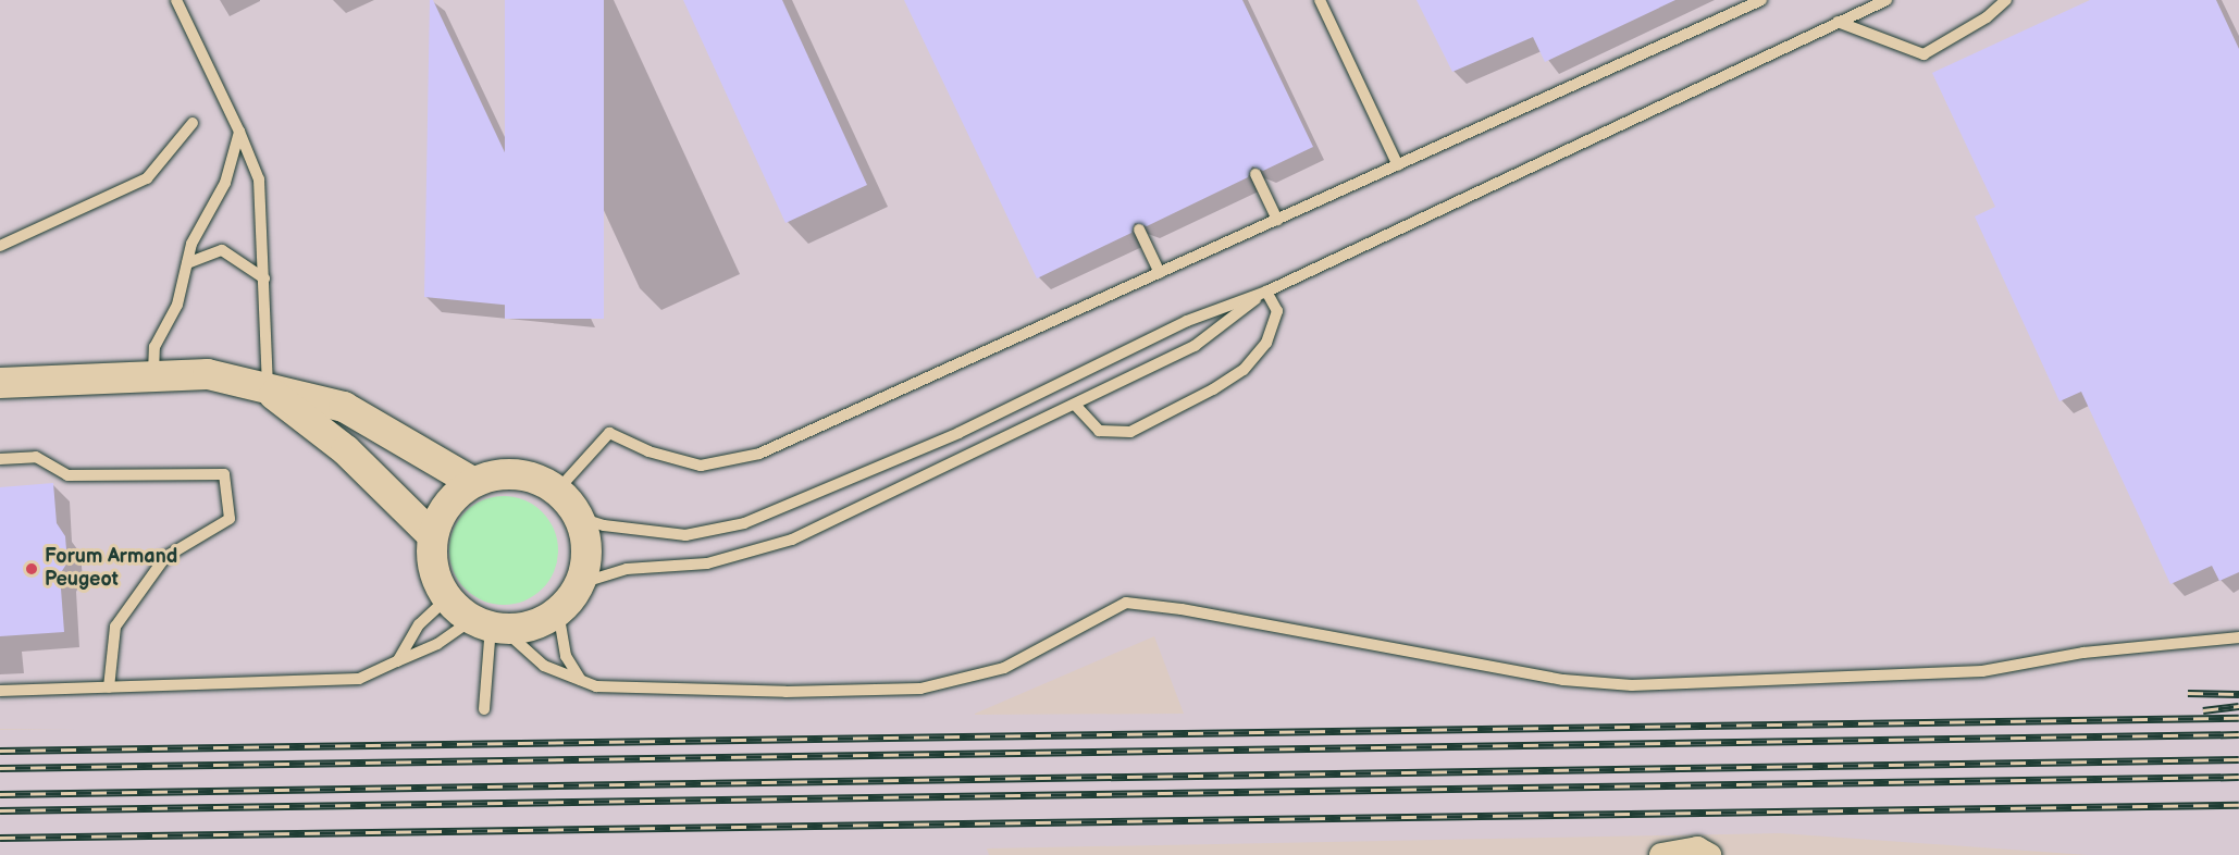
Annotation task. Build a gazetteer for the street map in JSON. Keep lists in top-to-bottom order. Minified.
{"places":["Forum Armand Peugeot"]}
